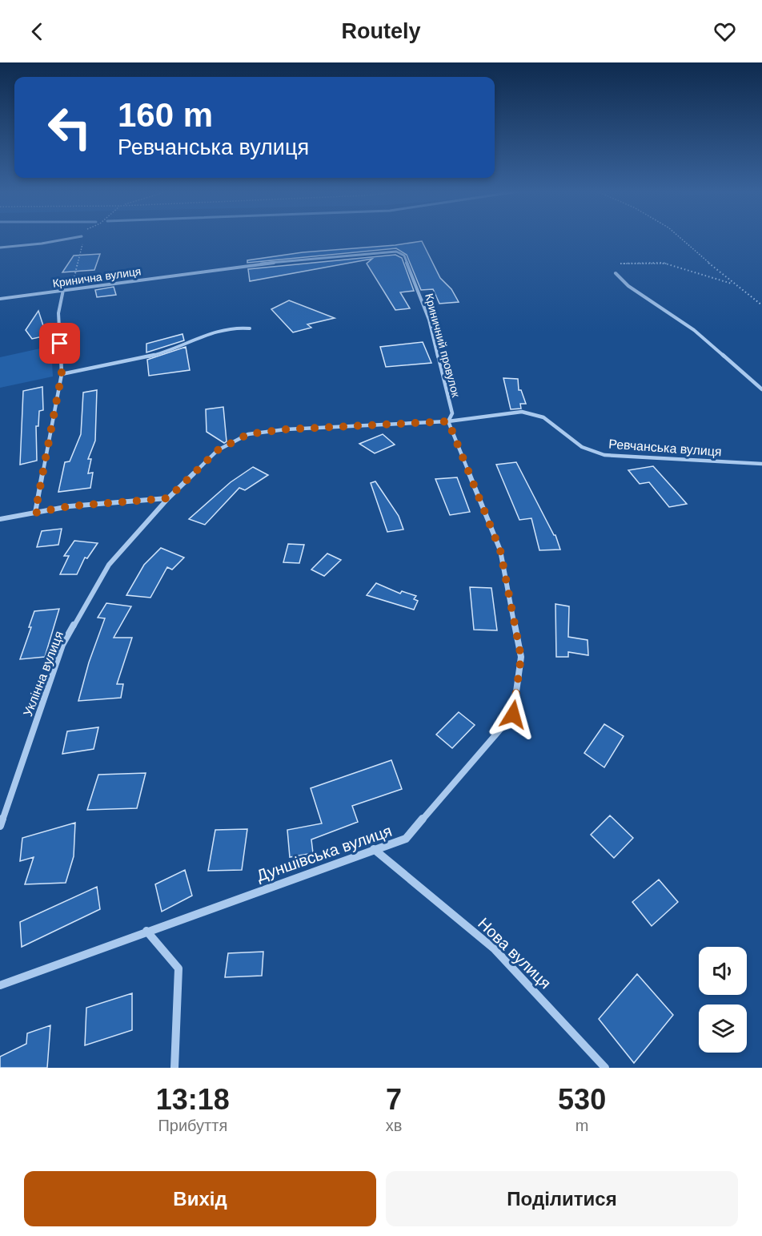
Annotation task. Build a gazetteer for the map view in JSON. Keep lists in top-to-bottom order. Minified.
{"streets":{"street":["Кринична вулиця","Криничний провулок","Ревчанська вулиця","Уклінна вулиця","Дуншівська вулиця","Нова вулиця"]},"crossings":[["Кринична вулиця","Криничний провулок"],["Криничний провулок","Ревчанська вулиця"],["Криничний провулок","Дуншівська вулиця"],["Ревчанська вулиця","Уклінна вулиця"],["Ревчанська вулиця","Дуншівська вулиця"],["Дуншівська вулиця","Нова вулиця"]],"page":{"header":"Routely","turn":["160 m","Ревчанська вулиця"],"eta":["13:18","Прибуття","7","хв","530","m"],"buttons":["Вихід","Поділитися"]}}
